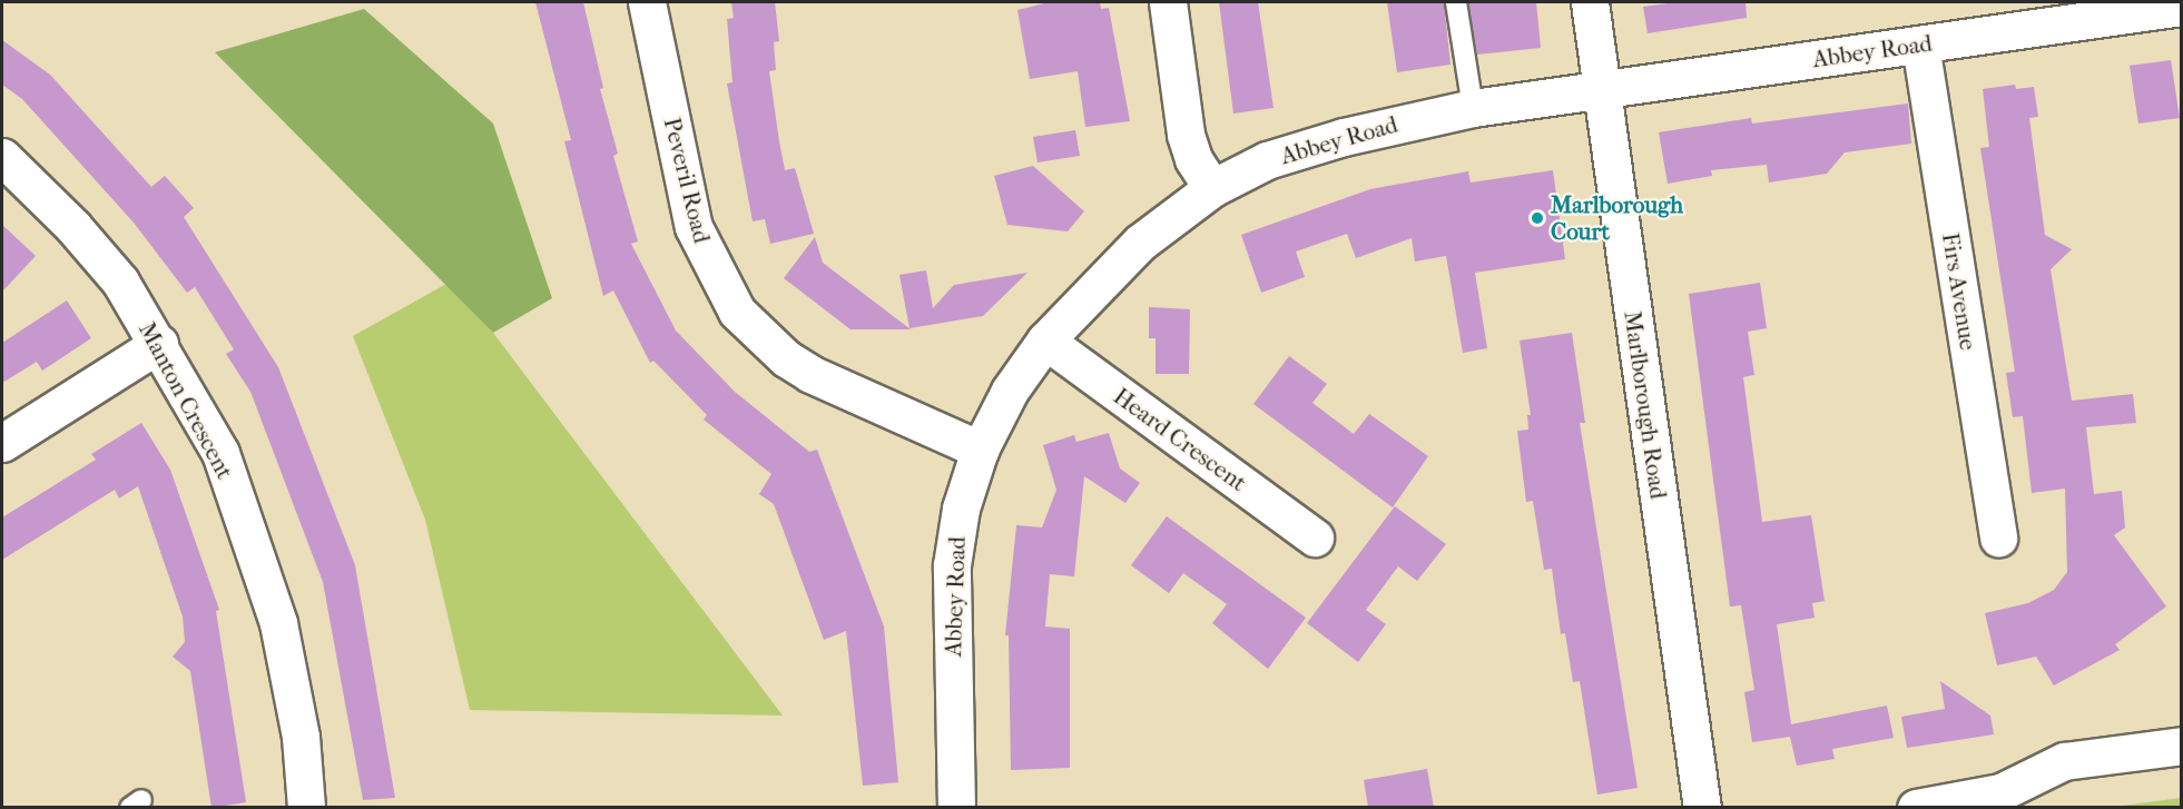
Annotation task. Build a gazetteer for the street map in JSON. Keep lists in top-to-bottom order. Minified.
{"streets":{"street":["Abbey Road","Peveril Road","Firs Avenue","Manton Crescent","Marlborough Road","Heard Crescent"]},"crossings":[["Abbey Road","Peveril Road"],["Abbey Road","Firs Avenue"],["Abbey Road","Marlborough Road"],["Abbey Road","Heard Crescent"]],"places":["Marlborough Court"]}
